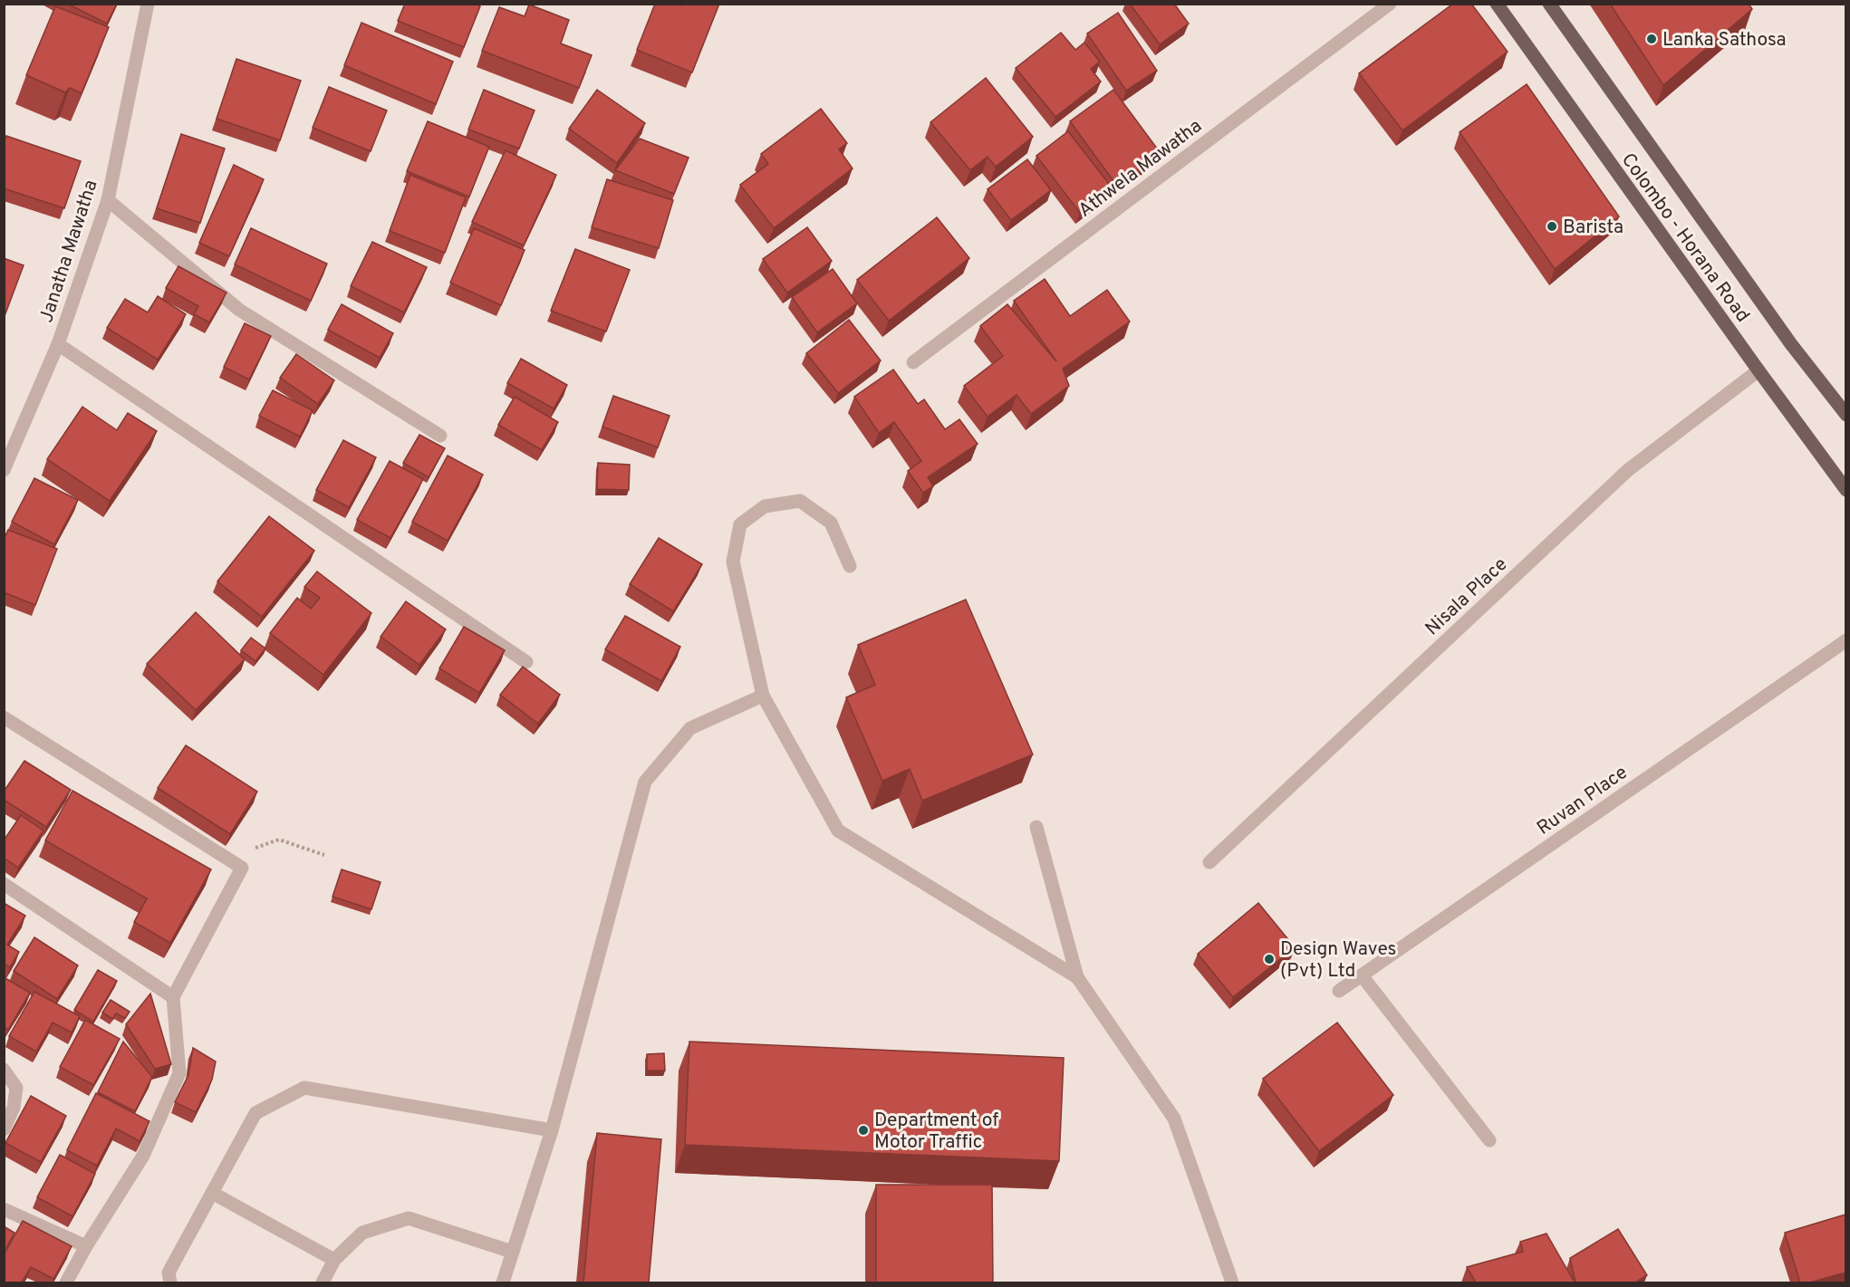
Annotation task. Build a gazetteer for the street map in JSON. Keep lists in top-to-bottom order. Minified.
{"streets":{"main road":["Colombo - Horana Road"],"street":["Athwela Mawatha","Janatha Mawatha","Nisala Place","Ruvan Place"]},"crossings":[["Colombo - Horana Road","Nisala Place"]],"places":["Lanka Sathosa","Barista","Design Waves (Pvt) Ltd","Department of Motor Traffic"]}
